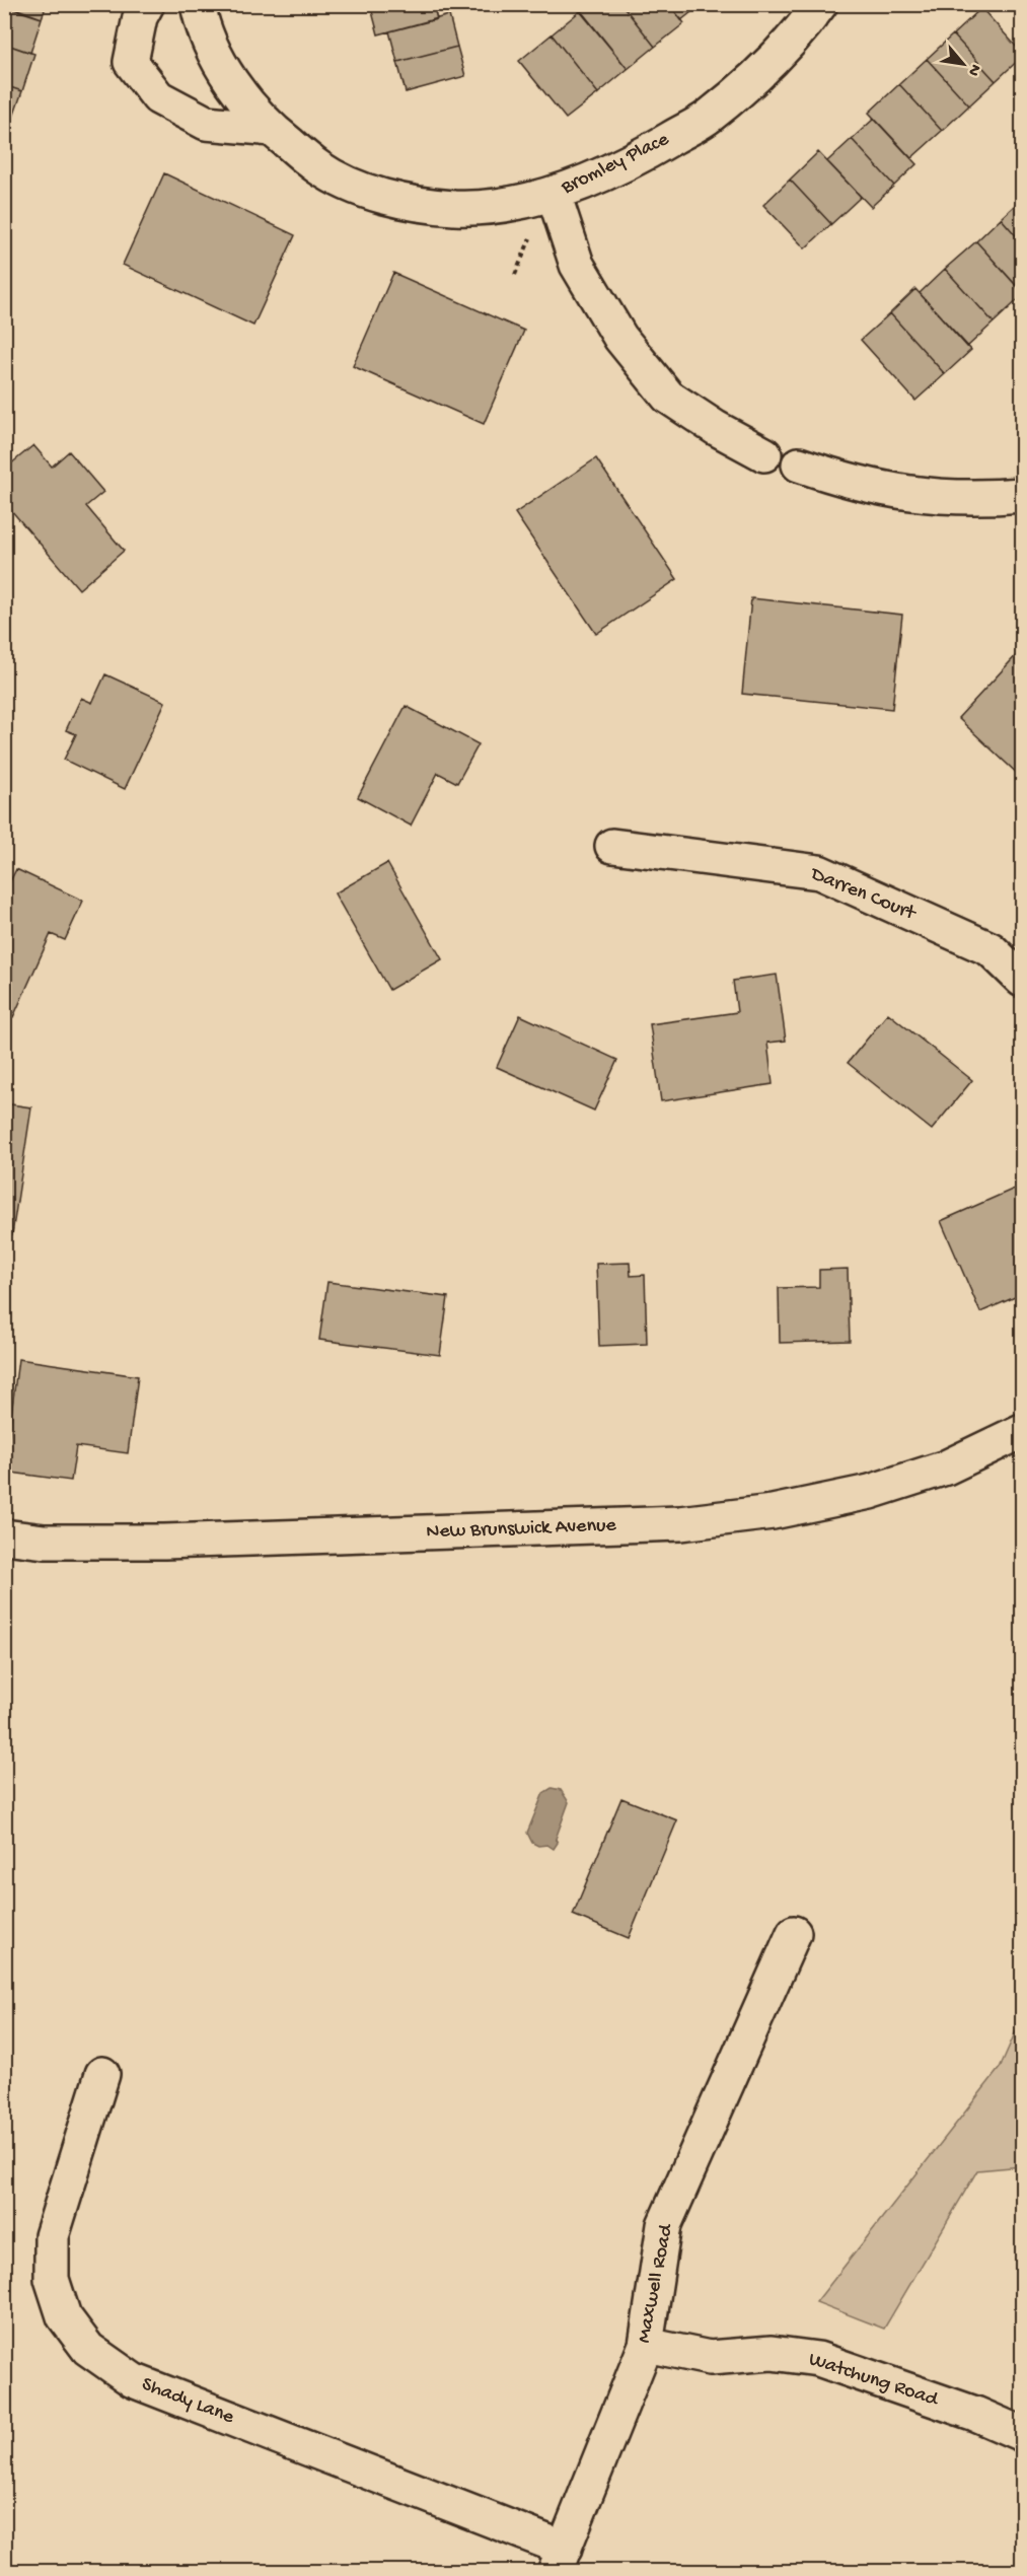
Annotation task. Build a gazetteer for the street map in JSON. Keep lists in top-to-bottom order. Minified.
{"streets":{"street":["Bromley Place","Darren Court","New Brunswick Avenue","Maxwell Road","Watchung Road","Shady Lane"]},"crossings":[["Maxwell Road","Watchung Road"],["Maxwell Road","Shady Lane"]],"north":"bottom right"}
